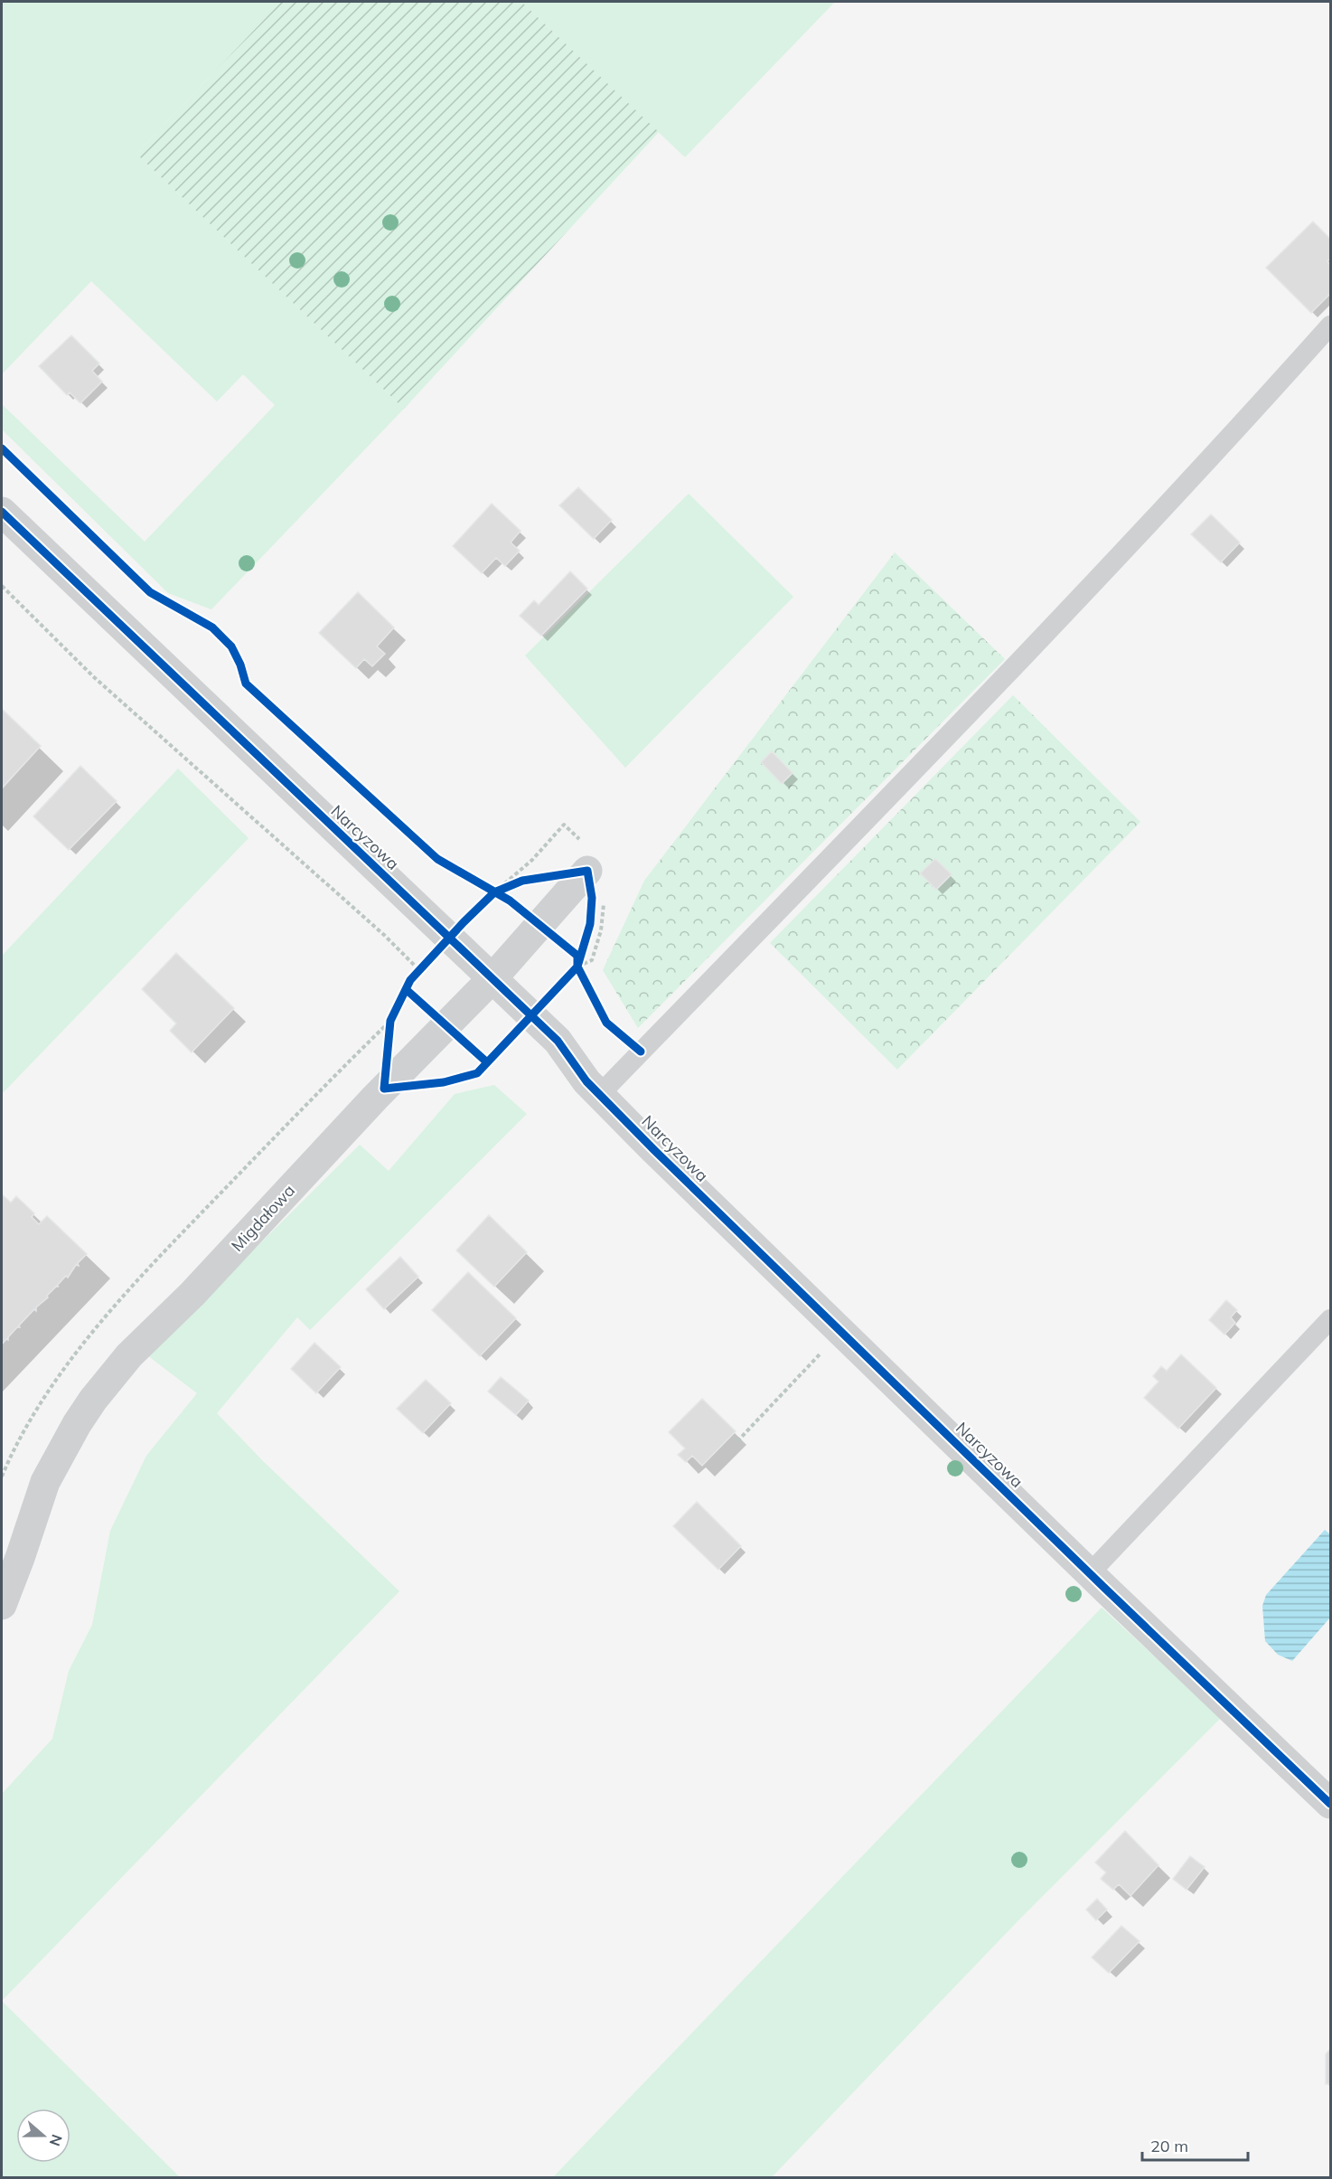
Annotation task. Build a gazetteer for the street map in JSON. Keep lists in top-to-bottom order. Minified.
{"streets":{"street":["Narcyzowa","Migdałowa"]},"crossings":[["Narcyzowa","Migdałowa"]],"scale_bar":"20 m","north":"right"}
